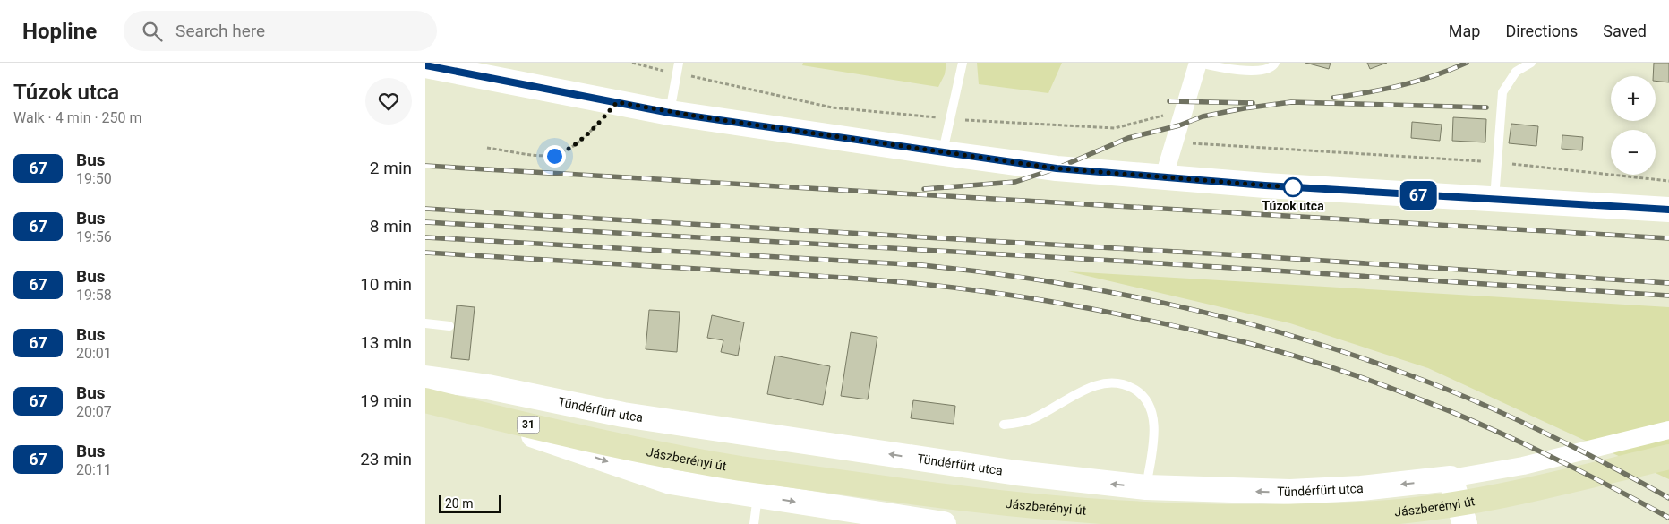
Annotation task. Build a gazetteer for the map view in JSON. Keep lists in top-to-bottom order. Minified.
{"streets":{"main road":["31","Jászberényi út"],"street":["Tündérfürt utca"]},"crossings":[["Tündérfürt utca","Jászberényi út"]],"places":["Túzok utca"],"lines":["bus line 67"],"scale_bar":"20 m","page":{"header":"Hopline","search":"Search here","nav":["Map","Directions","Saved"],"heading":["Túzok utca","Walk · 4 min · 250 m"],"on_map":"67","map_buttons":["+","−"],"list":[{"mark":"67","name":"Bus","note":"19:50","value":"2 min"},{"mark":"67","name":"Bus","note":"19:56","value":"8 min"},{"mark":"67","name":"Bus","note":"19:58","value":"10 min"},{"mark":"67","name":"Bus","note":"20:01","value":"13 min"},{"mark":"67","name":"Bus","note":"20:07","value":"19 min"},{"mark":"67","name":"Bus","note":"20:11","value":"23 min"}],"scale":"20 m"}}
